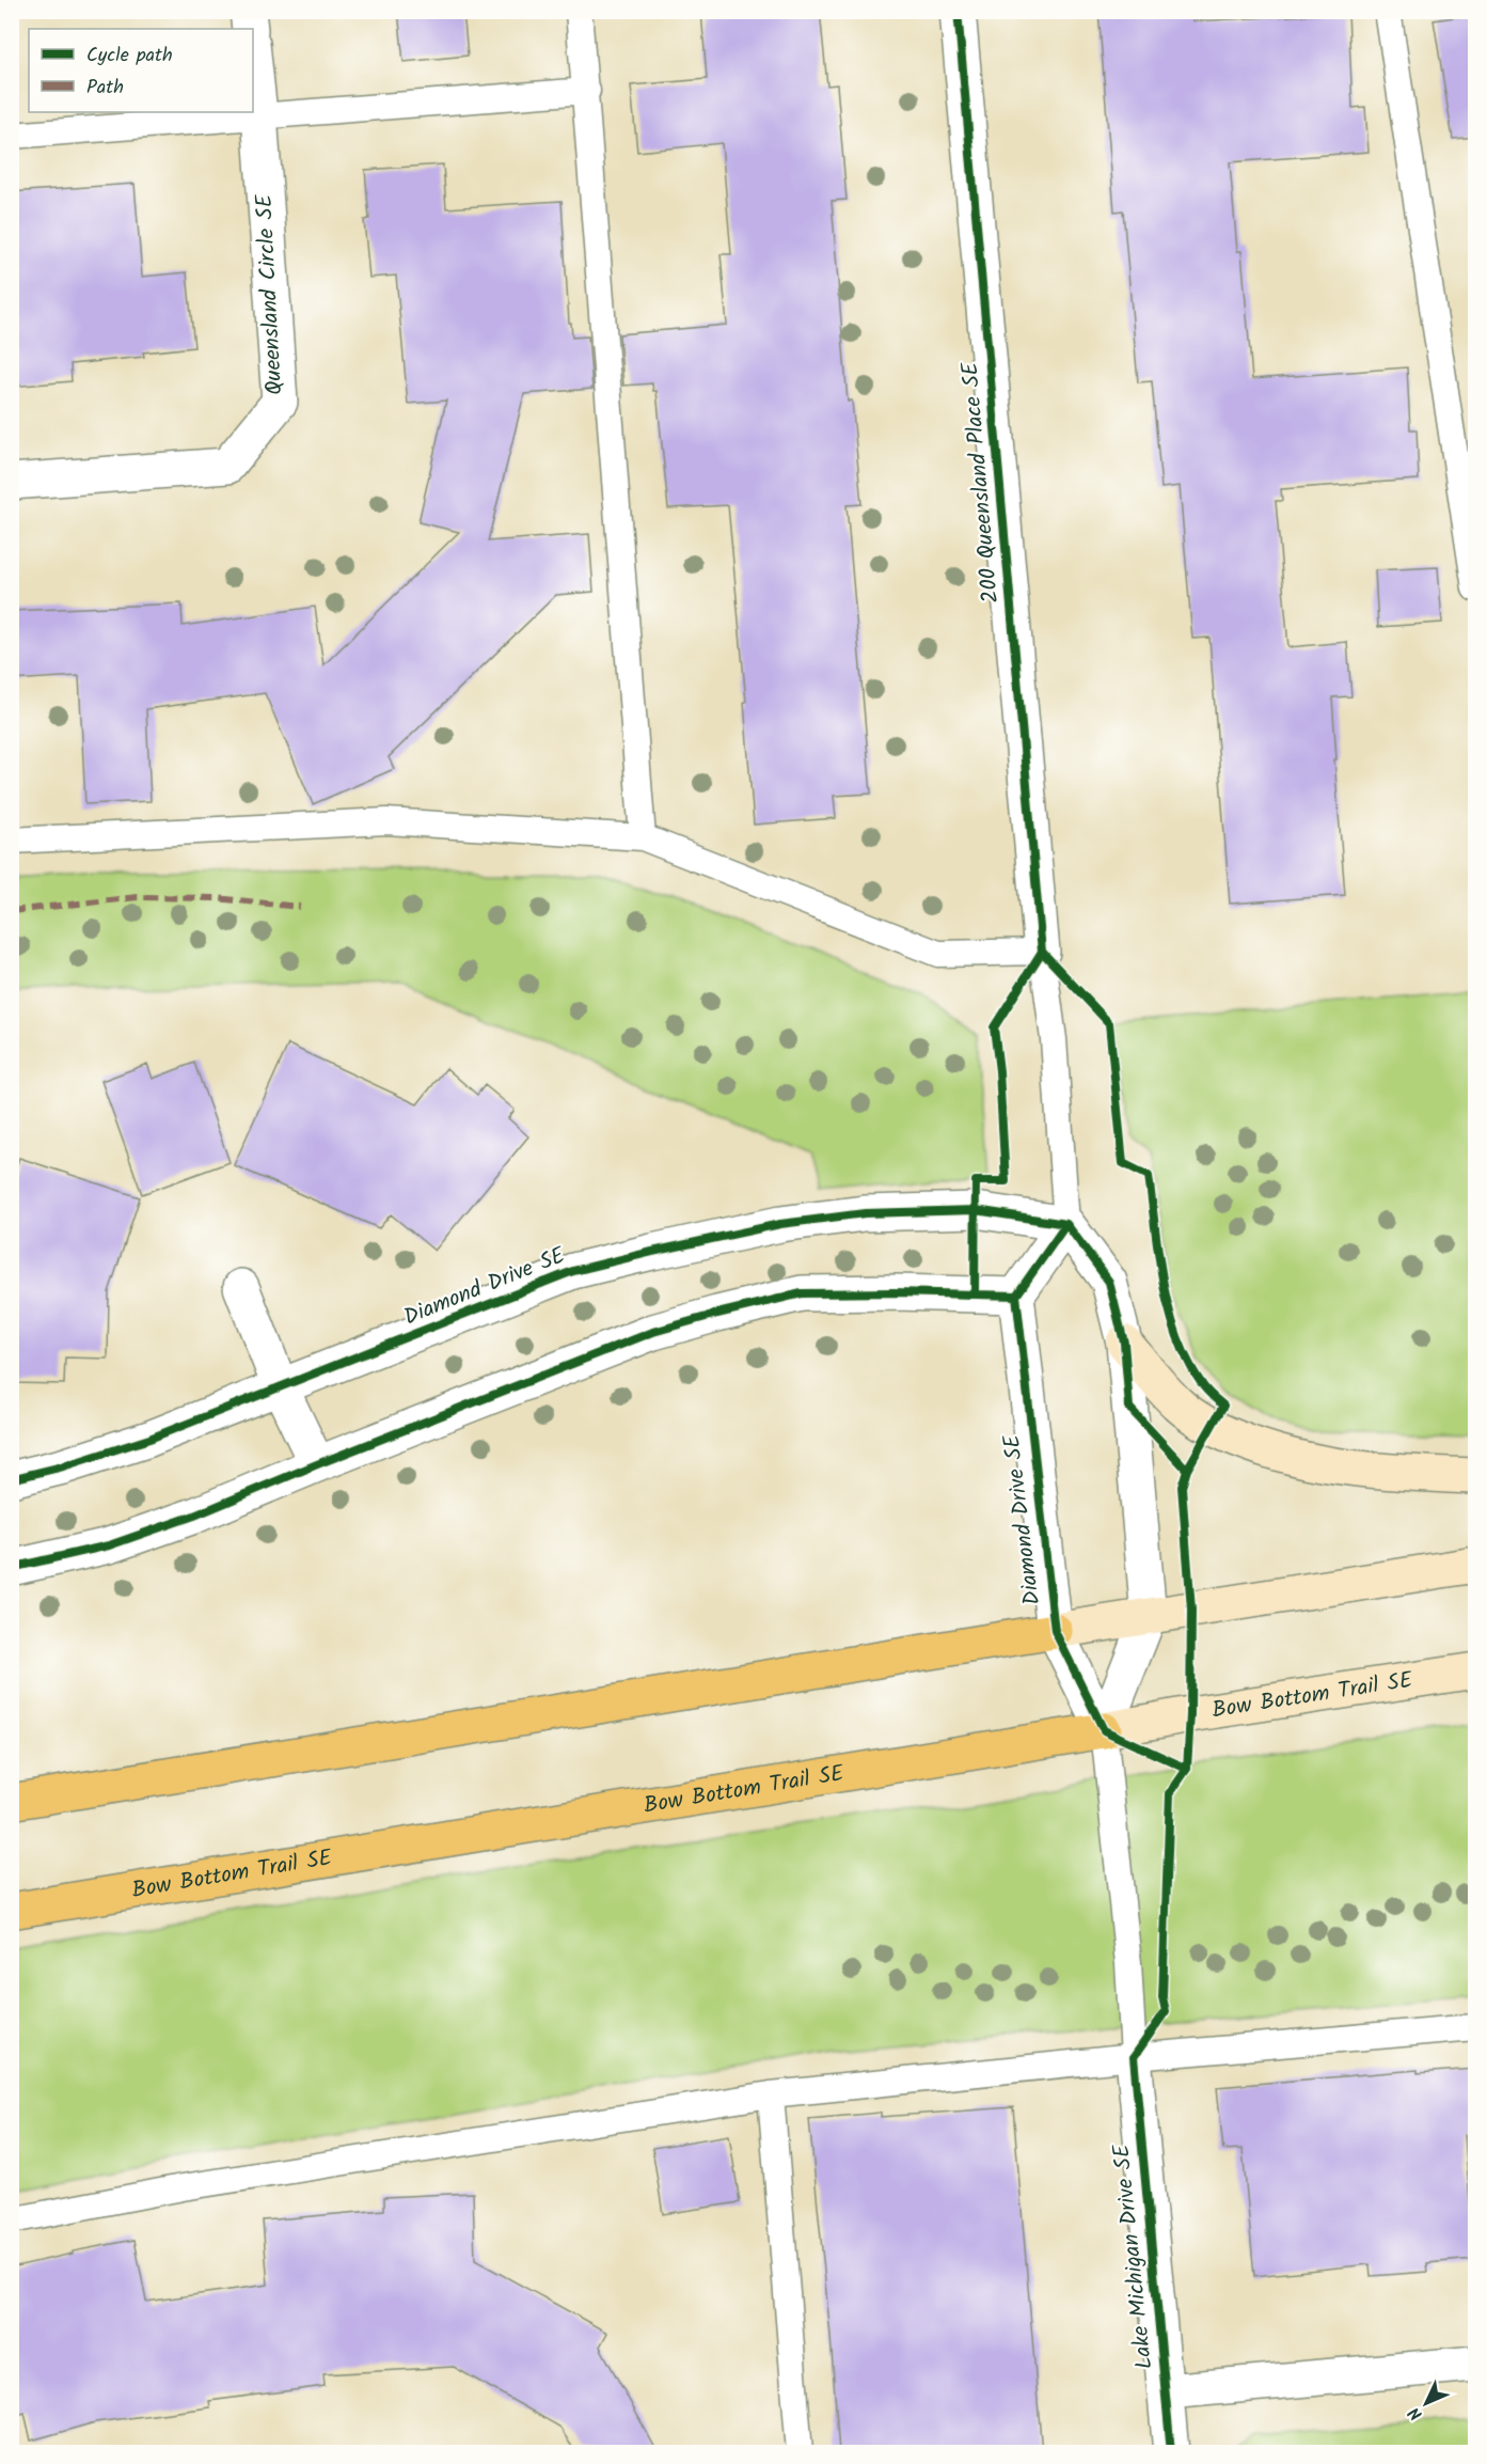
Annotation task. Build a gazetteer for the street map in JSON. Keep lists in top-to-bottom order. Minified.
{"streets":{"highway":["Bow Bottom Trail SE"],"street":["Queensland Circle SE","200 Queensland Place SE","Diamond Drive SE","Lake Michigan Drive SE"]},"crossings":[["Diamond Drive SE","Bow Bottom Trail SE"]],"legend":["Cycle path","Path"],"north":"bottom left"}
